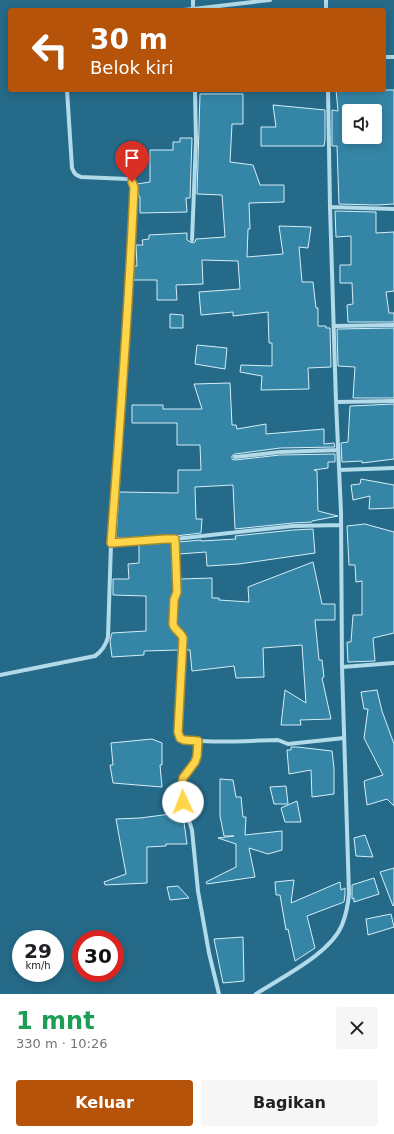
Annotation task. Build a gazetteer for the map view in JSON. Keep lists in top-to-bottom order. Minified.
{"page":{"turn":["30 m","Belok kiri"],"speed":"29 km/h","limit":"30","heading":["1 mnt","330 m · 10:26"],"buttons":["Keluar","Bagikan"]}}
